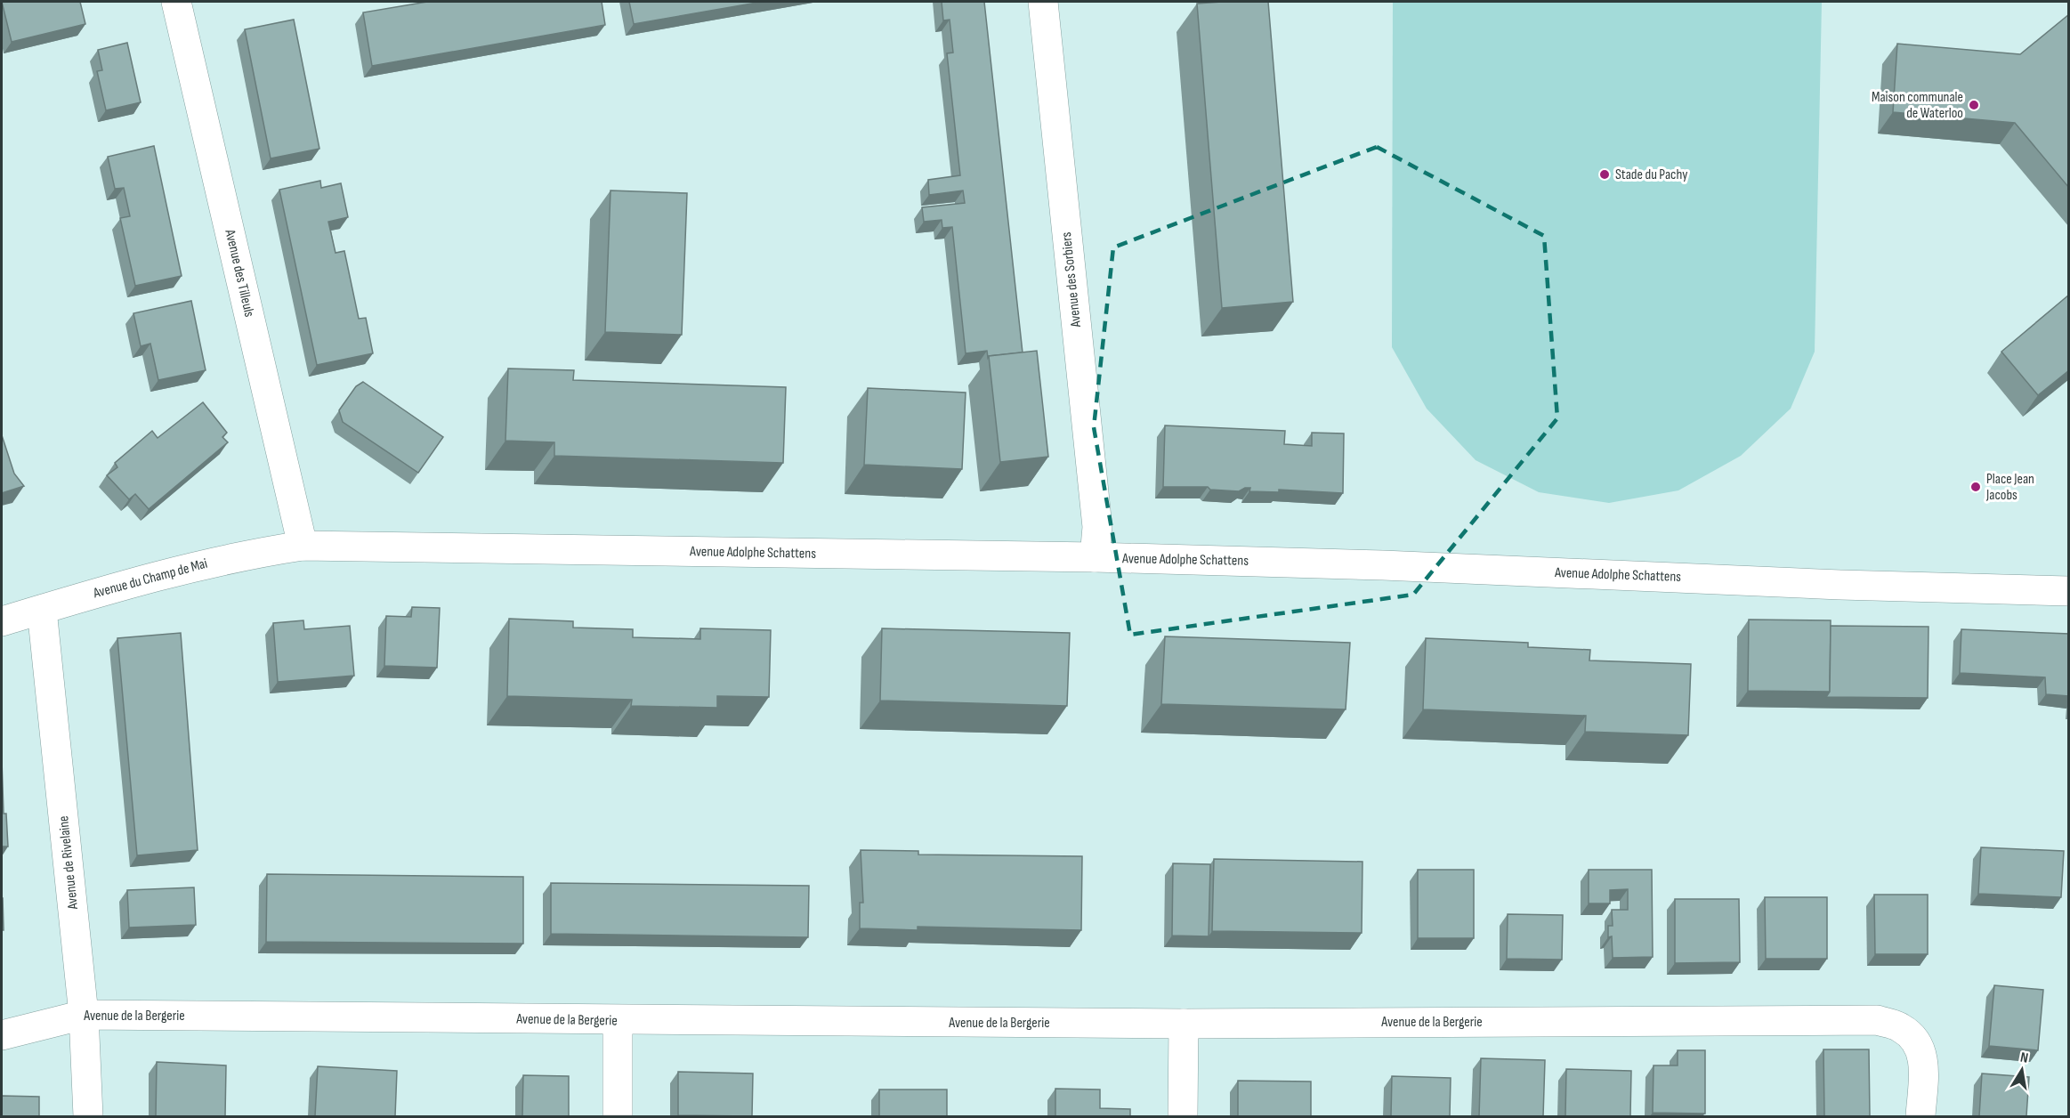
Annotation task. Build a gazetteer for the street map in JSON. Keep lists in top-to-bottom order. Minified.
{"streets":{"street":["Avenue des Tilleuls","Avenue des Sorbiers","Avenue Adolphe Schattens","Avenue du Champ de Mai","Avenue de Rivelaine","Avenue de la Bergerie"]},"crossings":[["Avenue des Tilleuls","Avenue Adolphe Schattens"],["Avenue des Tilleuls","Avenue du Champ de Mai"],["Avenue des Sorbiers","Avenue Adolphe Schattens"],["Avenue Adolphe Schattens","Avenue du Champ de Mai"],["Avenue du Champ de Mai","Avenue de Rivelaine"],["Avenue de Rivelaine","Avenue de la Bergerie"]],"places":["Maison communale de Waterloo","Stade du Pachy","Place Jean Jacobs"],"north":"top"}
